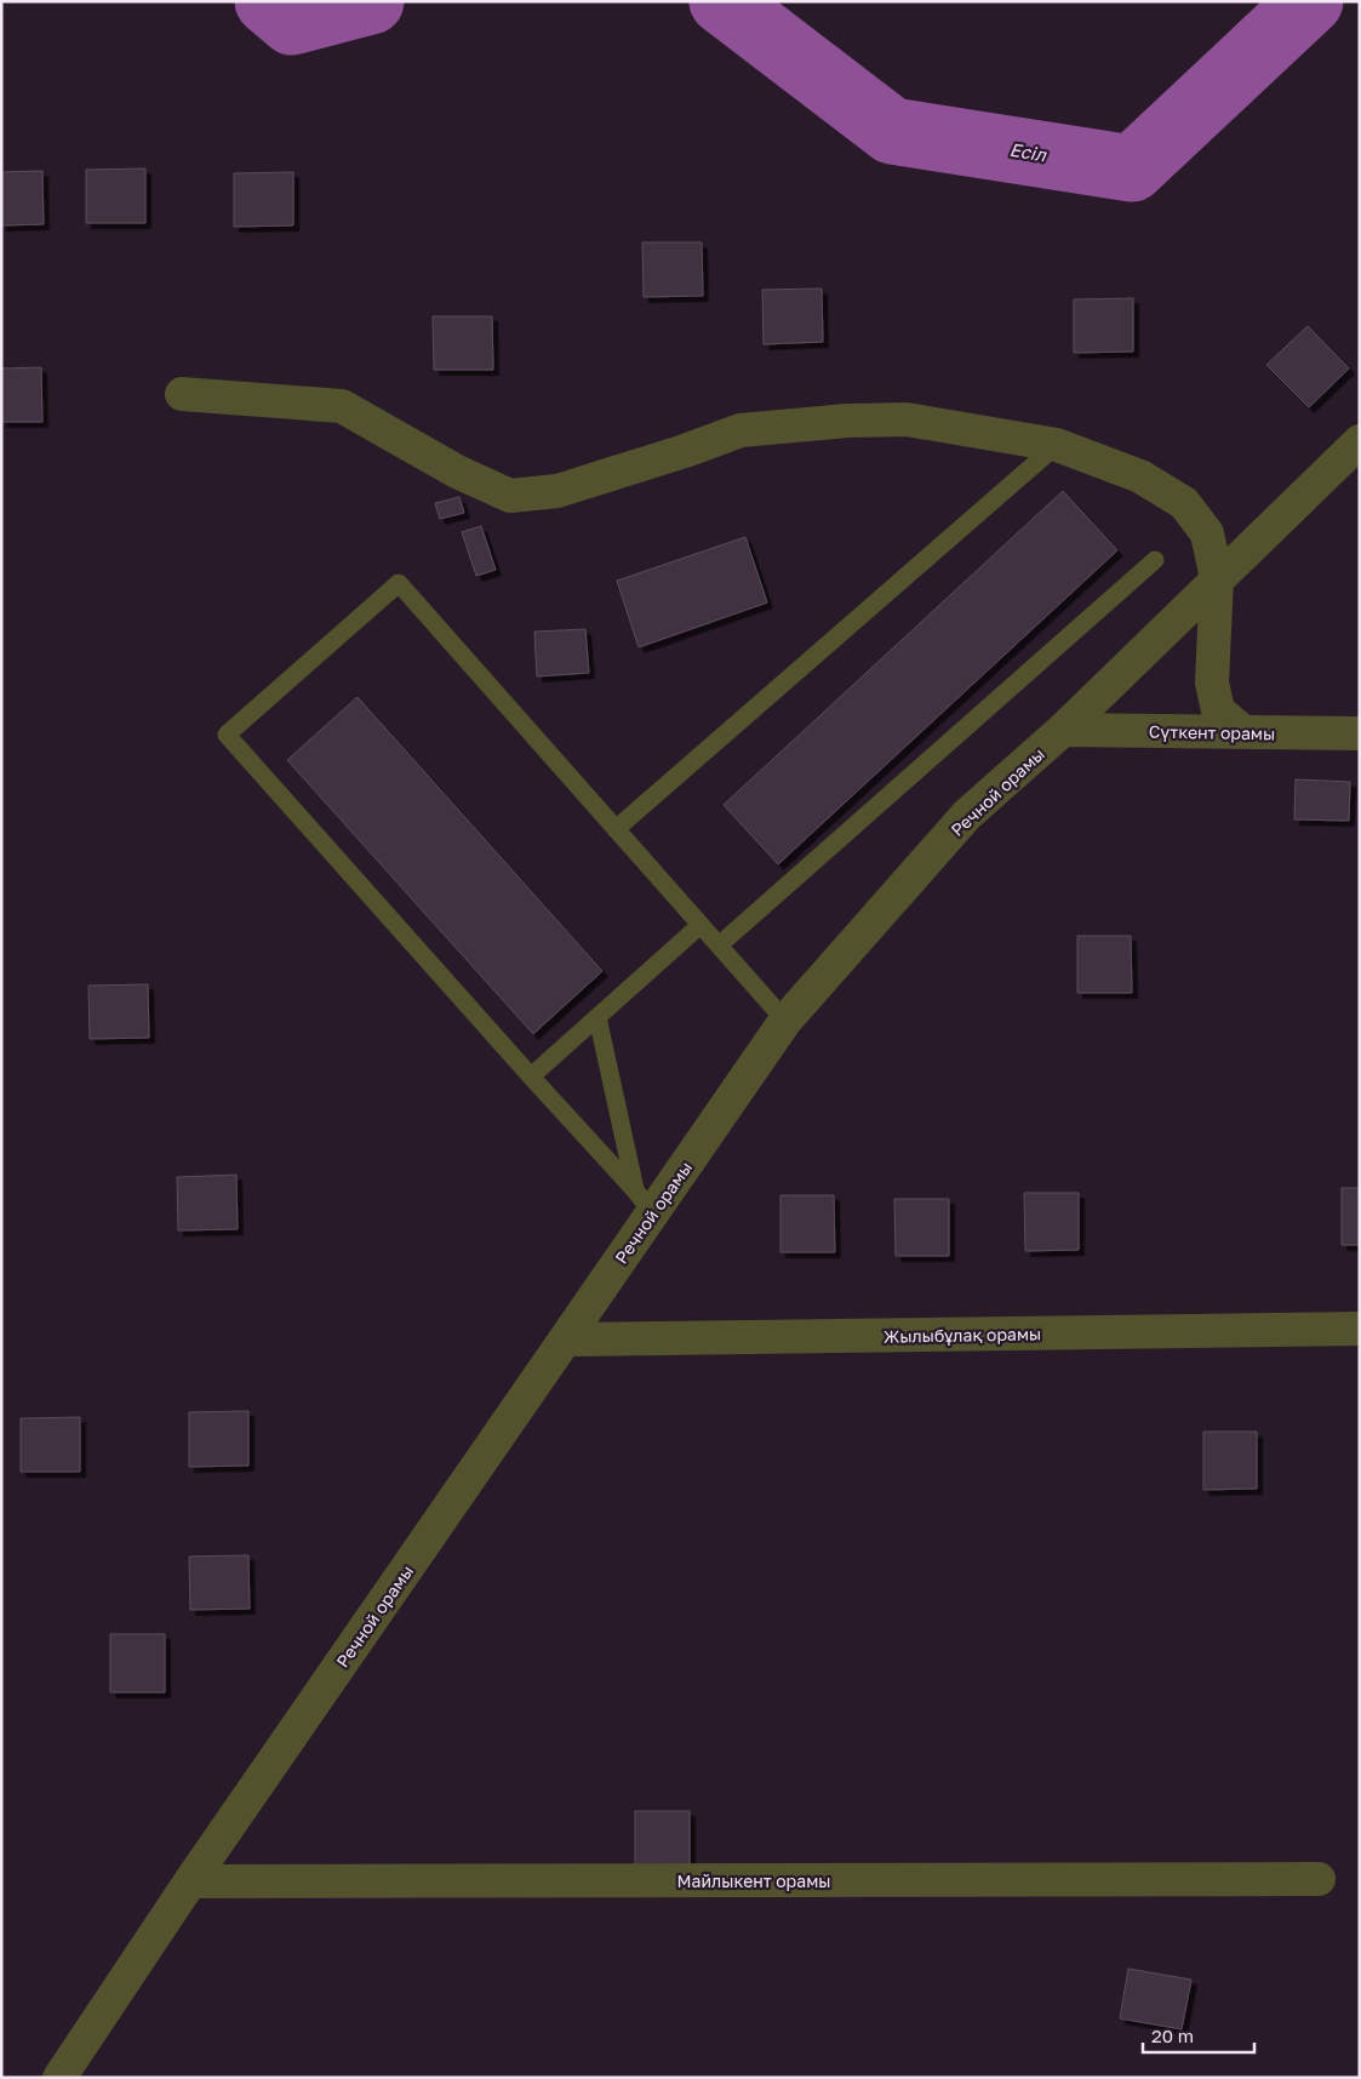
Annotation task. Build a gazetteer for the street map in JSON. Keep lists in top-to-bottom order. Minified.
{"streets":{"street":["Сүткент орамы","Речной орамы","Жылыбұлақ орамы","Майлыкент орамы"]},"crossings":[["Сүткент орамы","Речной орамы"],["Речной орамы","Жылыбұлақ орамы"],["Речной орамы","Майлыкент орамы"]],"water":["Есіл"],"scale_bar":"20 m"}
